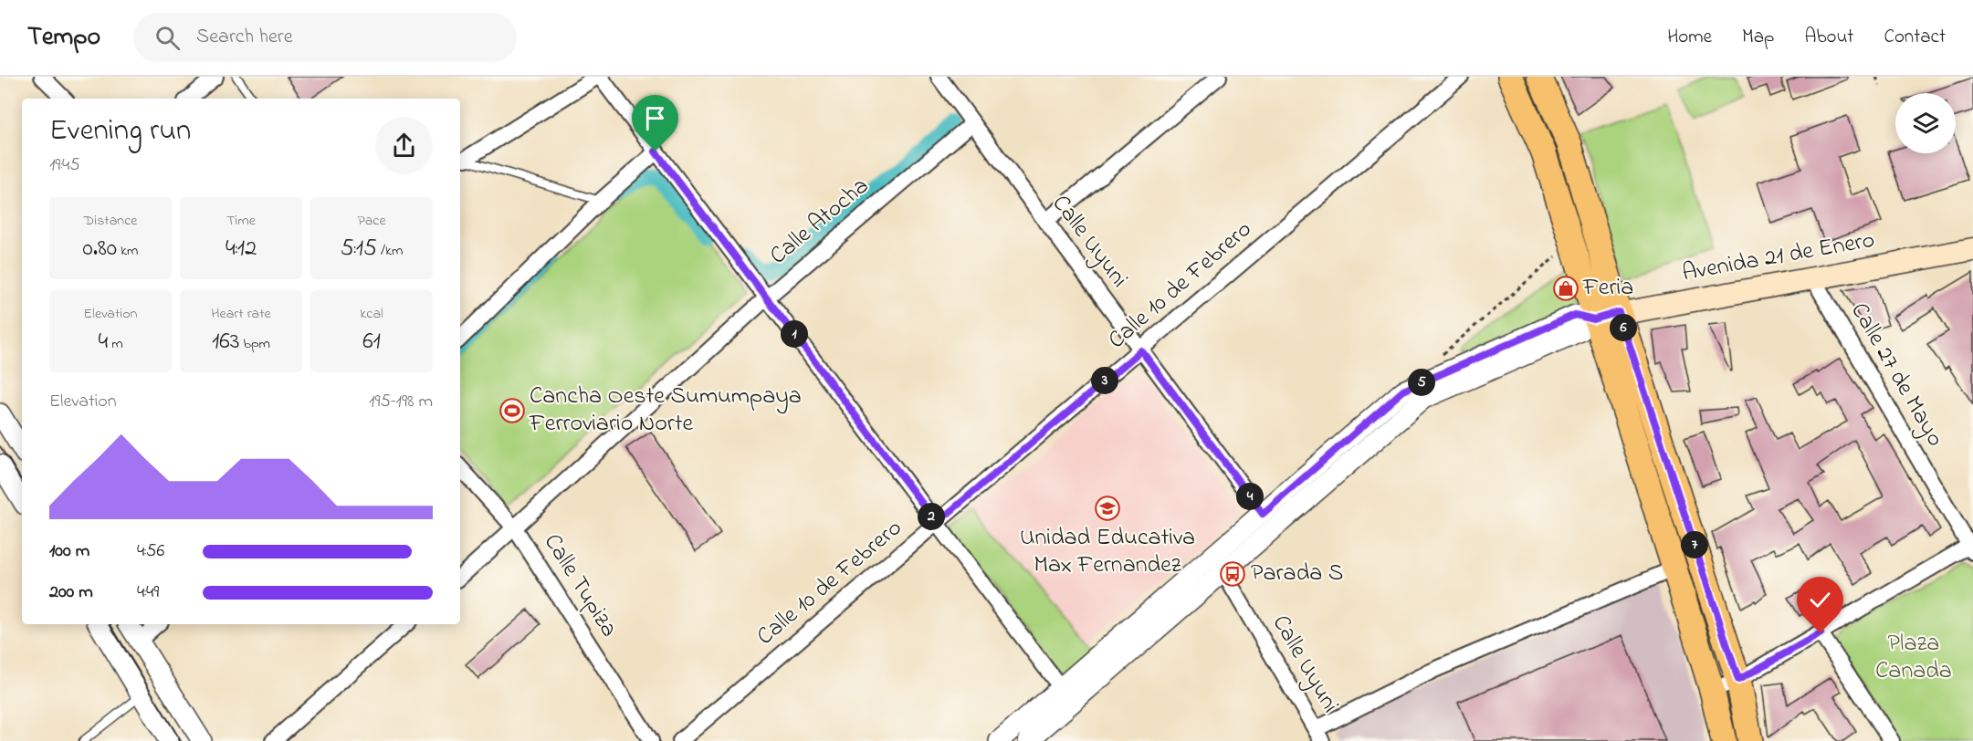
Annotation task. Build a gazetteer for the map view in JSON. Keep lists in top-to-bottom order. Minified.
{"streets":{"main road":["Avenida 21 de Enero"],"street":["Calle Atocha","Calle Uyuni","Calle 10 de Febrero","Calle 27 de Mayo","Calle Tupiza"]},"crossings":[["Calle Atocha","Calle Uyuni"],["Calle Atocha","Calle Tupiza"],["Calle Uyuni","Avenida 21 de Enero"],["Calle Uyuni","Calle 10 de Febrero"],["Avenida 21 de Enero","Calle 27 de Mayo"]],"parks":["Plaza Canada"],"places":{"shop":["Feria"],"sports":["Cancha Oeste Sumumpaya Ferroviario Norte"],"school or university":["Unidad Educativa Max Fernandez"],"bus stop":["Parada S"]},"page":{"header":"Tempo","search":"Search here","nav":["Home","Map","About","Contact"],"heading":["Evening run","19:45"],"stats":[["Distance","0.80 km"],["Time","4:12"],["Pace","5:15 /km"],["Elevation","4 m"],["Heart rate","163 bpm"],["kcal","61"]],"pins":["6","1","3","5","4","2","7"],"chart":["Elevation","195–198 m"],"list":[{"name":"100 m","note":"4:56"},{"name":"200 m","note":"4:49"}]}}
